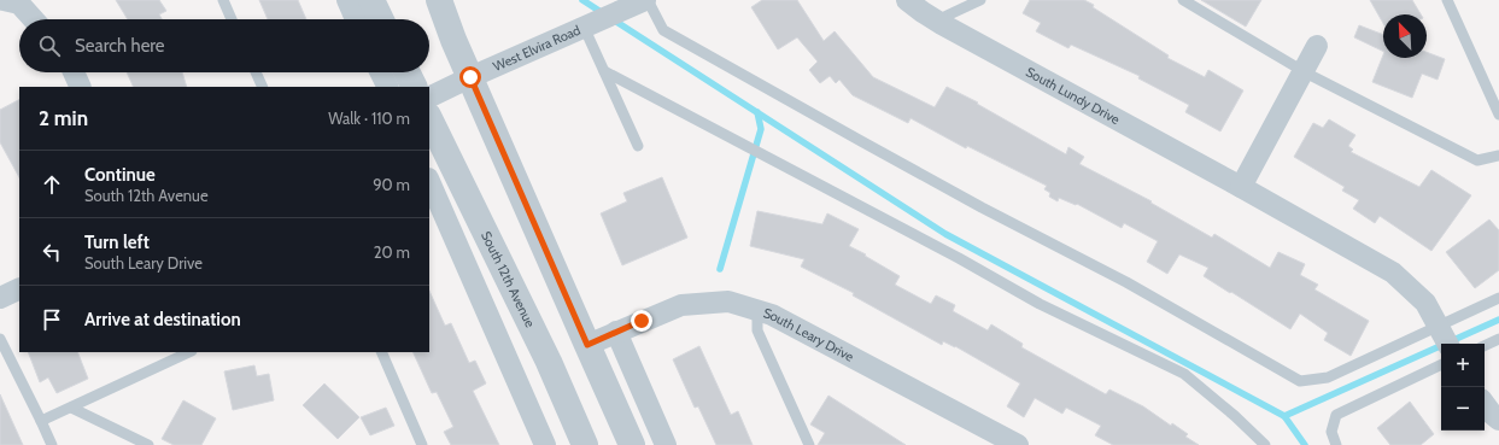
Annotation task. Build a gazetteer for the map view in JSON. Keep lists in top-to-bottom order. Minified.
{"streets":{"street":["West Elvira Road","South Lundy Drive","South 12th Avenue","South Leary Drive"]},"north":"top left","page":{"search":"Search here","heading":["2 min","Walk · 110 m"],"list":[["Continue","South 12th Avenue","90 m"],["Turn left","South Leary Drive","20 m"],"Arrive at destination"],"map_buttons":["+","−"]}}
